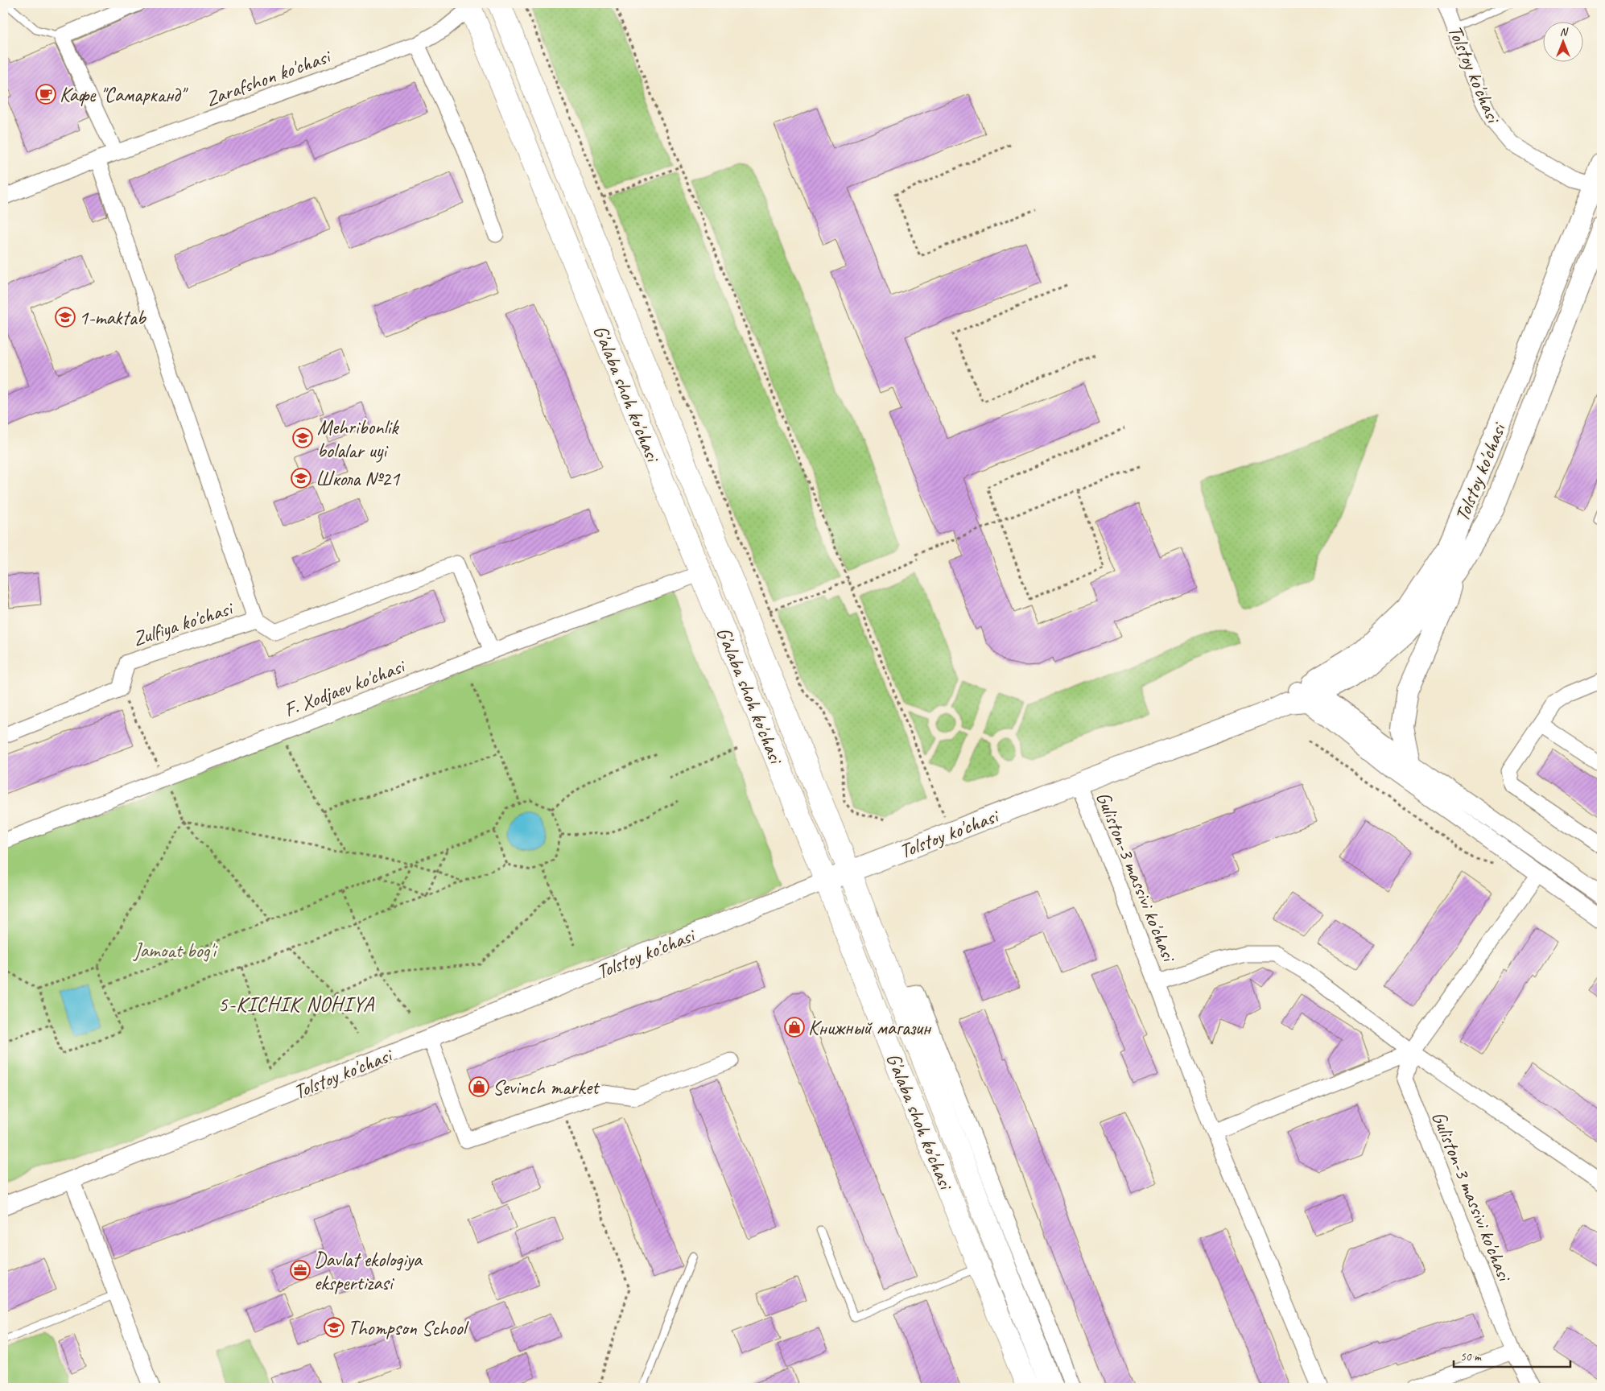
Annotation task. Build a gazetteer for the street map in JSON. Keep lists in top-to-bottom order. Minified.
{"streets":{"main road":["Tolstoy ko'chasi","G'alaba shoh ko'chasi"],"street":["Zarafshon ko'chasi","Zulfiya ko'chasi","F. Xodjaev ko'chasi","Guliston-3 massivi ko'chasi"]},"crossings":[["Tolstoy ko'chasi","G'alaba shoh ko'chasi"],["Tolstoy ko'chasi","Guliston-3 massivi ko'chasi"],["Zarafshon ko'chasi","G'alaba shoh ko'chasi"],["G'alaba shoh ko'chasi","F. Xodjaev ko'chasi"]],"districts":["5-KICHIK NOHIYA"],"parks":["Jamoat bog'i"],"places":{"cafe":["Кафе \"Самарканд\""],"school or university":["1-maktab","Mehribonlik bolalar uyi","Школа №21","Thompson School"],"shop":["Книжный магазин","Sevinch market"],"office":["Davlat ekologiya ekspertizasi"]},"scale_bar":"50 m","north":"top"}
